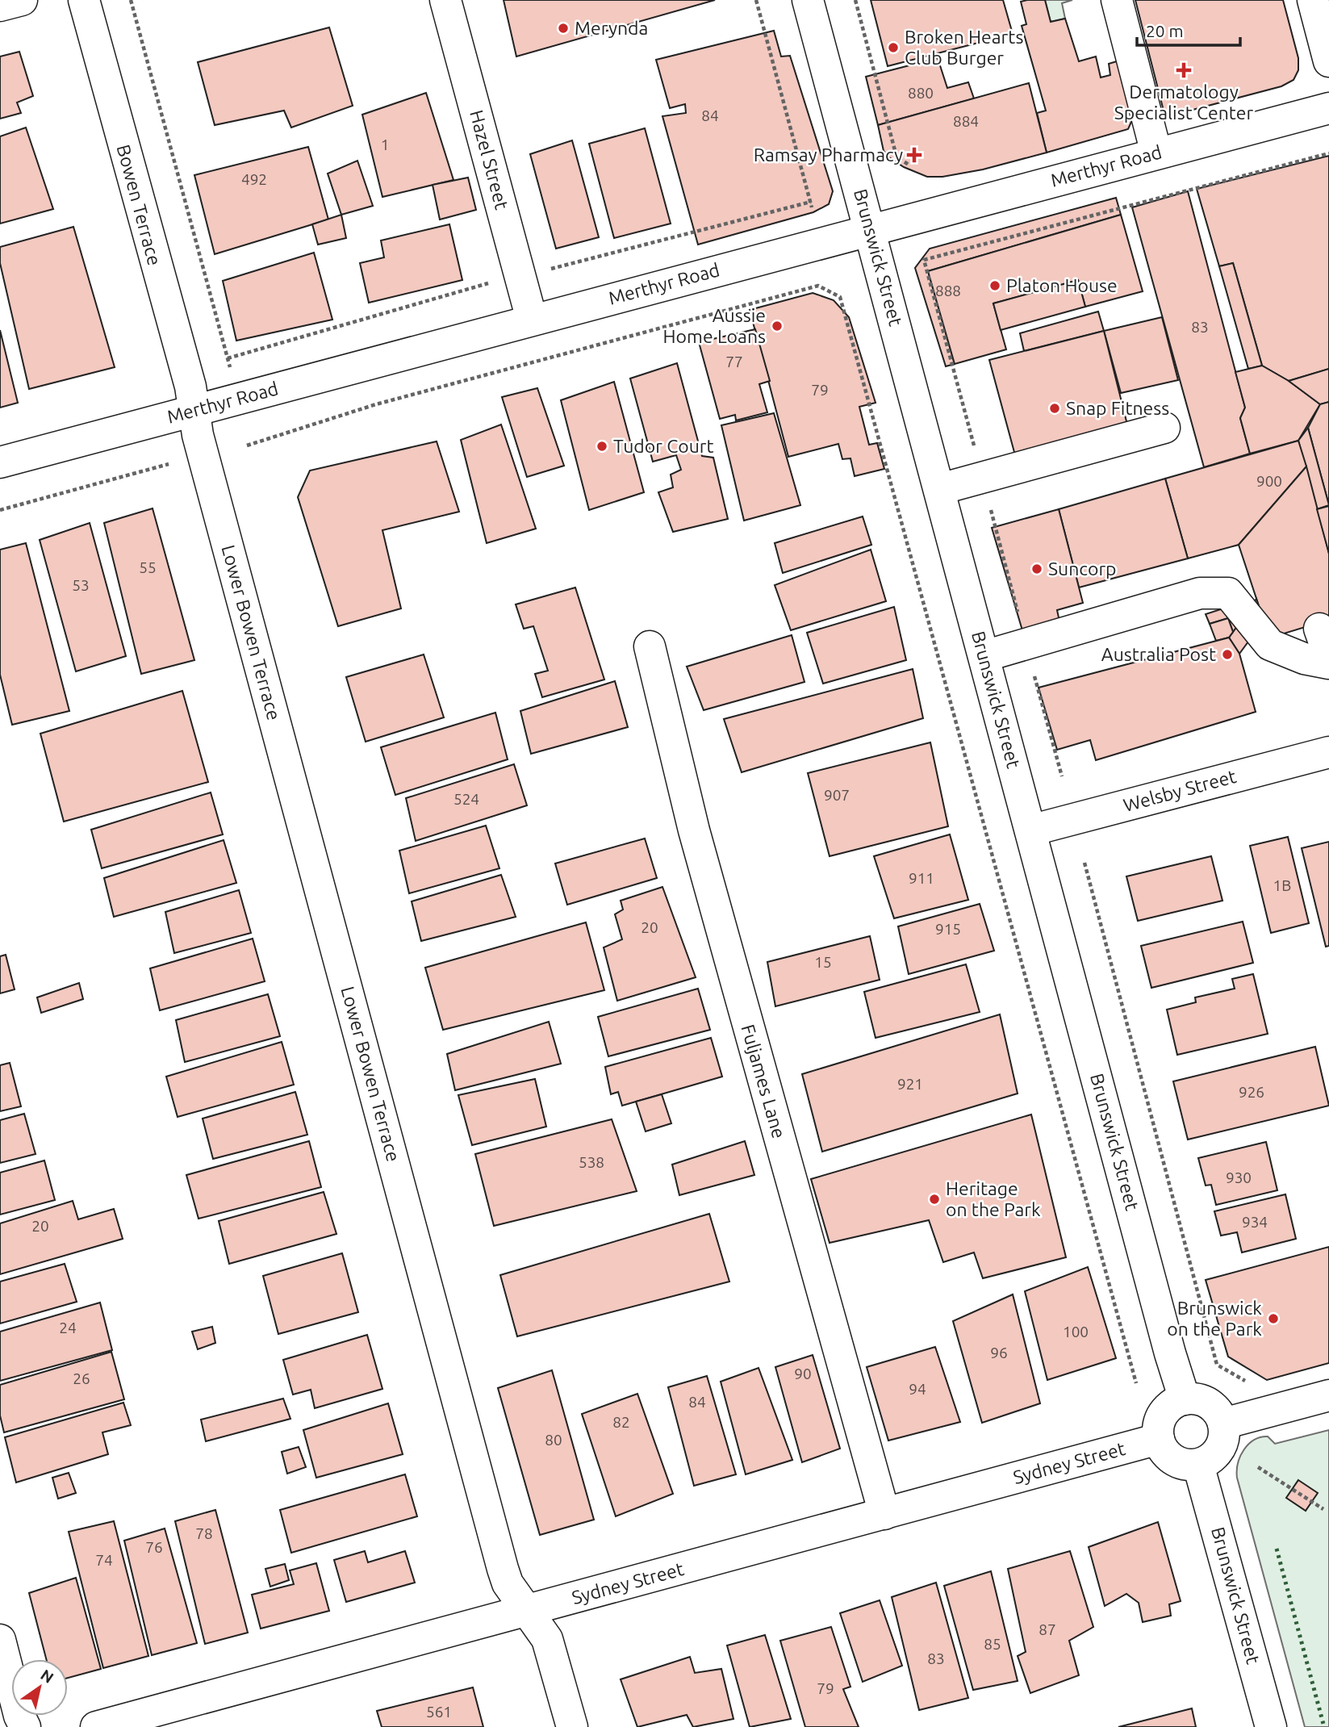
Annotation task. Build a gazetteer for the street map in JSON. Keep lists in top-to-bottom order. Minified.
{"streets":{"street":["Hazel Street","Merthyr Road","Bowen Terrace","Brunswick Street","Lower Bowen Terrace","Welsby Street","Fuljames Lane","Sydney Street"]},"crossings":[["Hazel Street","Merthyr Road"],["Merthyr Road","Bowen Terrace"],["Merthyr Road","Brunswick Street"],["Merthyr Road","Lower Bowen Terrace"],["Bowen Terrace","Lower Bowen Terrace"],["Brunswick Street","Welsby Street"],["Brunswick Street","Sydney Street"],["Lower Bowen Terrace","Sydney Street"],["Fuljames Lane","Sydney Street"]],"places":{"other":["Merynda","Broken Hearts Club Burger","Platon House","Aussie Home Loans","Snap Fitness","Tudor Court","Suncorp","Australia Post","Heritage on the Park","Brunswick on the Park"],"health":["Dermatology Specialist Center","Ramsay Pharmacy"]},"house_numbers":["880","84","884","1","492","888","83","77","79","900","55","53","907","524","911","1B","20","915","15","921","926","538","930","934","20","24","100","96","90","26","94","84","82","80","78","76","74","87","85","83","79","561"],"scale_bar":"20 m","north":"top right"}
